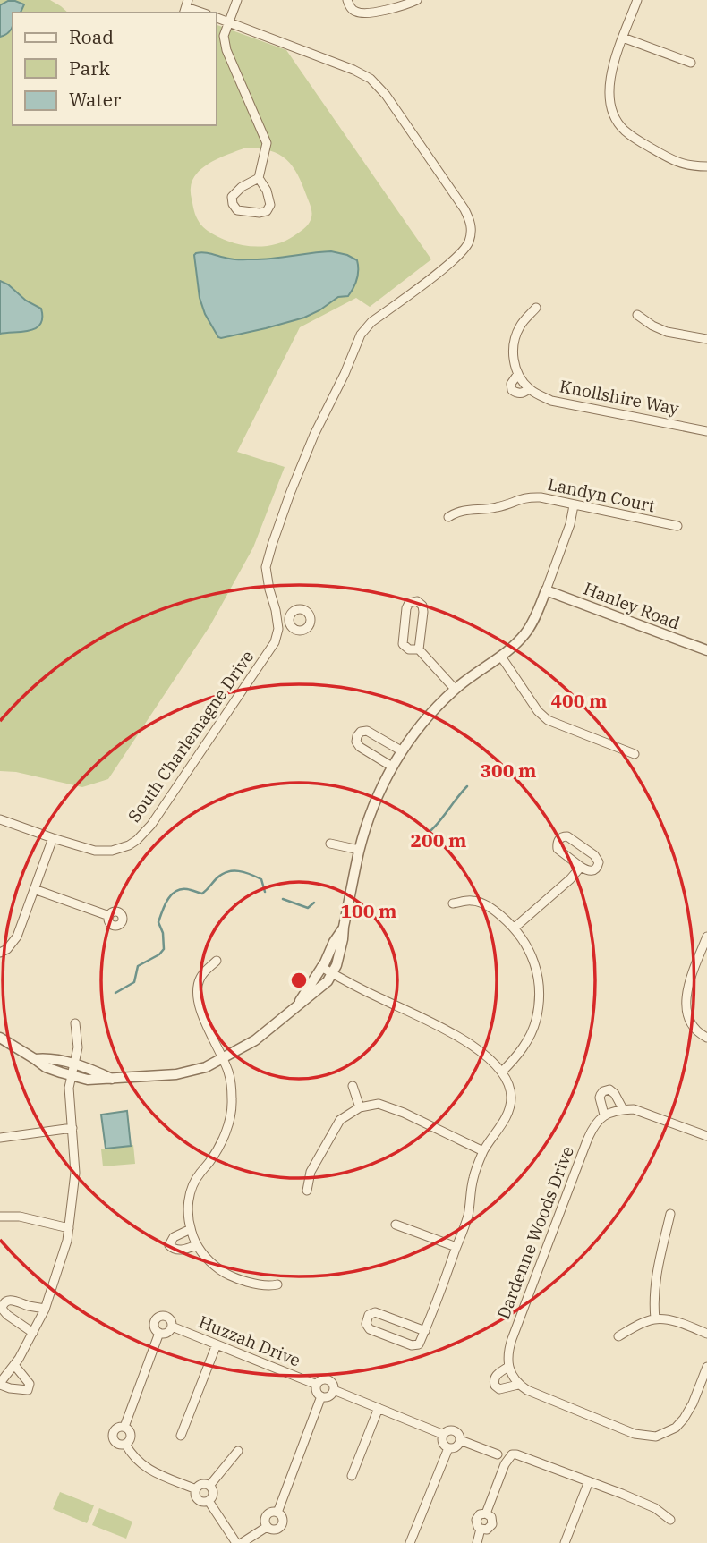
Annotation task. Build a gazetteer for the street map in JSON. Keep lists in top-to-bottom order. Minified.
{"streets":{"street":["Knollshire Way","Landyn Court","Hanley Road","South Charlemagne Drive","Dardenne Woods Drive","Huzzah Drive"]},"legend":["Road","Park","Water"],"rings":["400 m","300 m","200 m","100 m"]}
